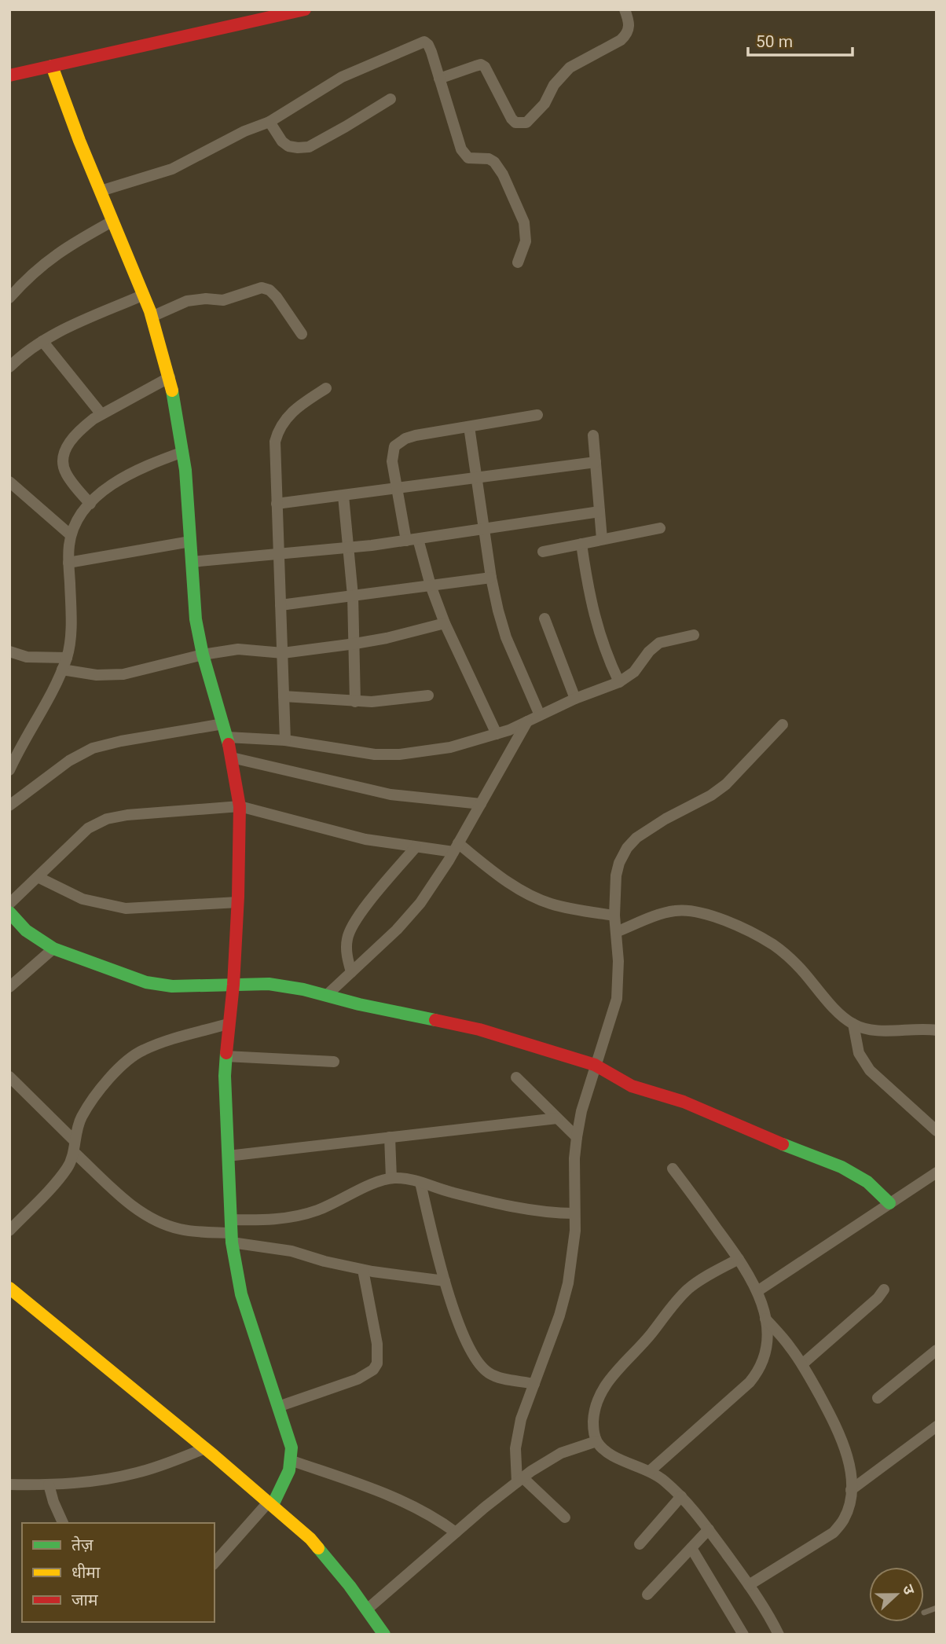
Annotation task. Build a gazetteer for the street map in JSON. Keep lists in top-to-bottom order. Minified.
{"legend":["तेज़","धीमा","जाम"],"scale_bar":"50 m","north":"right"}
